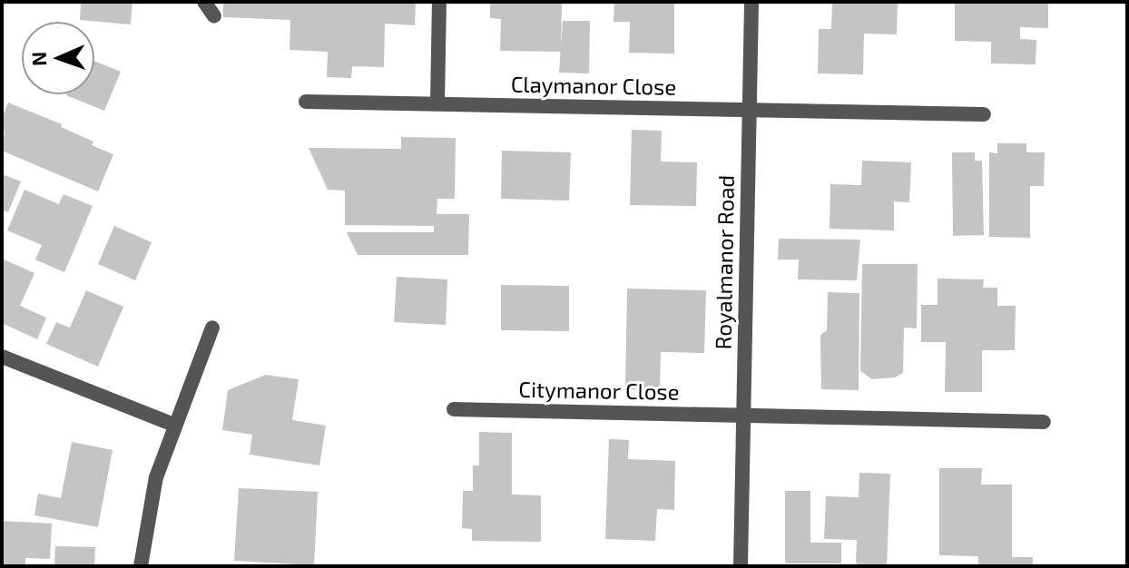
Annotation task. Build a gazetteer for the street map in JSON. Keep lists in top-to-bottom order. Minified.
{"streets":{"street":["Claymanor Close","Royalmanor Road","Citymanor Close"]},"crossings":[["Claymanor Close","Royalmanor Road"],["Royalmanor Road","Citymanor Close"]],"north":"left"}
